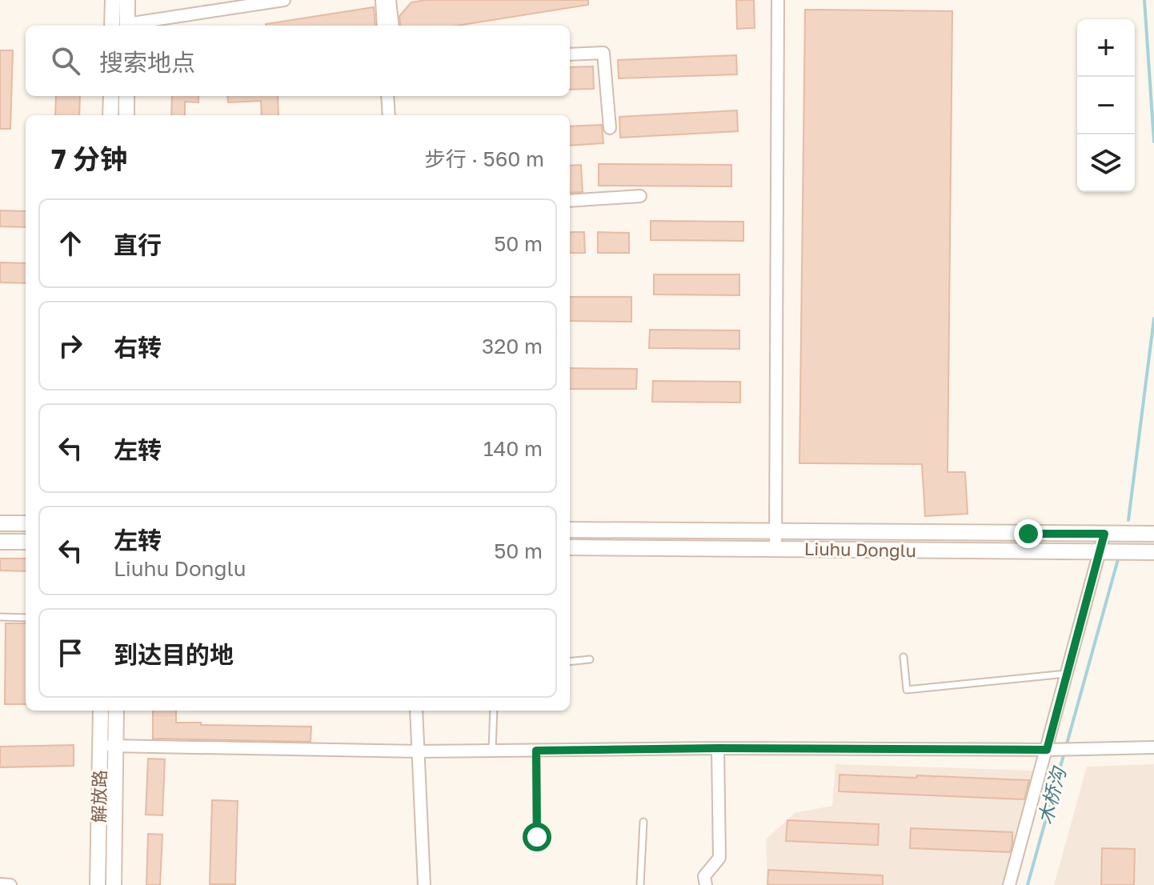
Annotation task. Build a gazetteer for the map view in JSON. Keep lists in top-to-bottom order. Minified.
{"streets":{"main road":["Liuhu Donglu","解放路"]},"water":["木桥沟"],"page":{"map_buttons":["+","−"],"search":"搜索地点","heading":["7 分钟","步行 · 560 m"],"list":[["直行","50 m"],["右转","320 m"],["左转","140 m"],["左转","Liuhu Donglu","50 m"],"到达目的地"]}}
